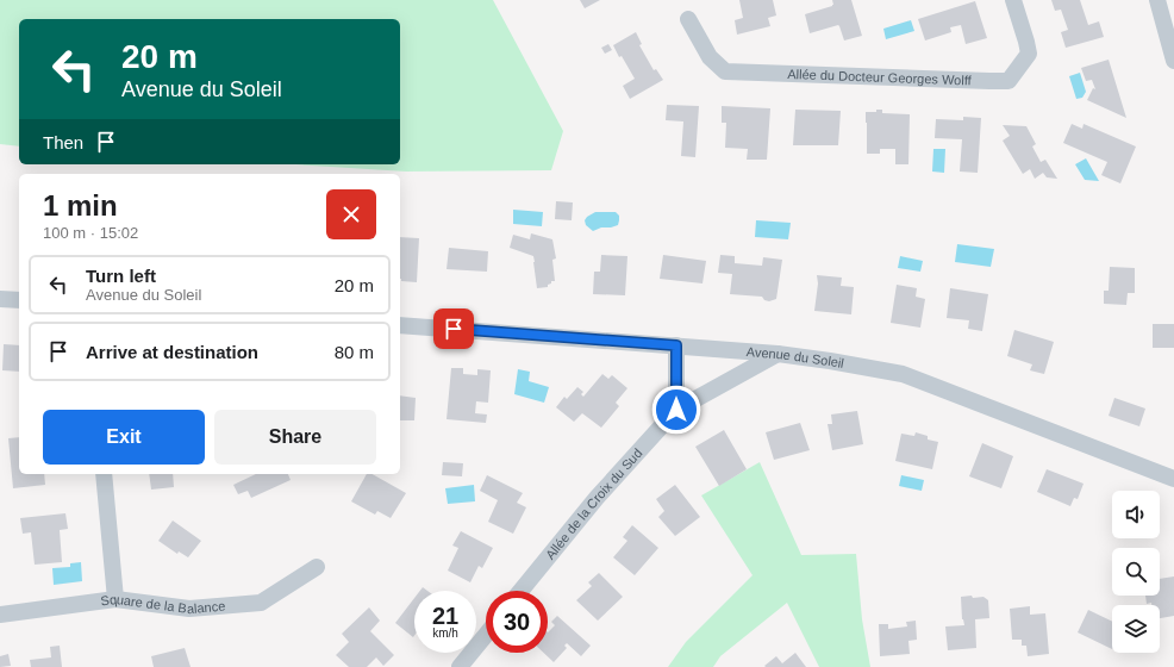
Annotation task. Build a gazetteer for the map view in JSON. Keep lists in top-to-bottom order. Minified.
{"streets":{"street":["Allée du Docteur Georges Wolff","Avenue du Soleil","Allée de la Croix du Sud","Square de la Balance"]},"crossings":[["Avenue du Soleil","Allée de la Croix du Sud"]],"page":{"turn":["20 m","Avenue du Soleil"],"then":"Then","heading":["1 min","100 m · 15:02"],"list":[{"name":"Turn left","note":"Avenue du Soleil","value":"20 m"},{"name":"Arrive at destination","value":"80 m"}],"buttons":["Exit","Share"],"speed":"21 km/h","limit":"30"}}
